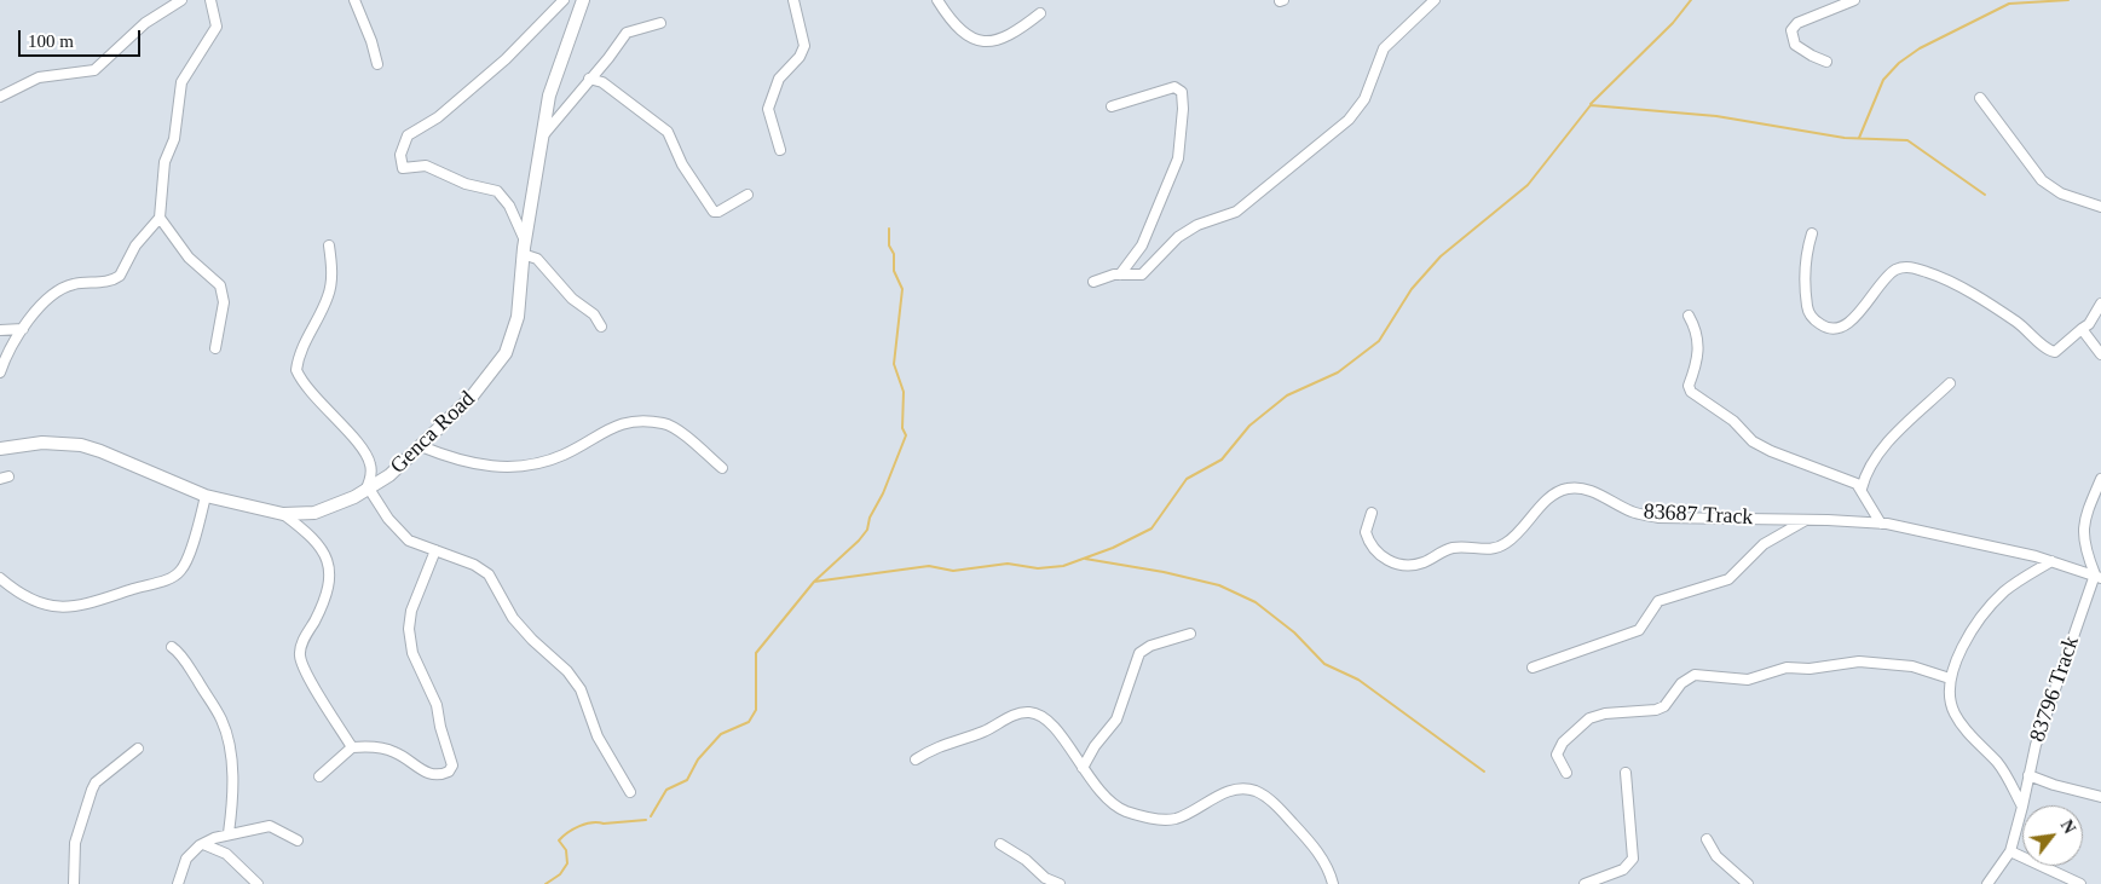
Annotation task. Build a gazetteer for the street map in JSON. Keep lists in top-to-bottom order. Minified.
{"streets":{"street":["Genca Road","83687 Track","83796 Track"]},"crossings":[["83687 Track","83796 Track"]],"scale_bar":"100 m","north":"top right"}
